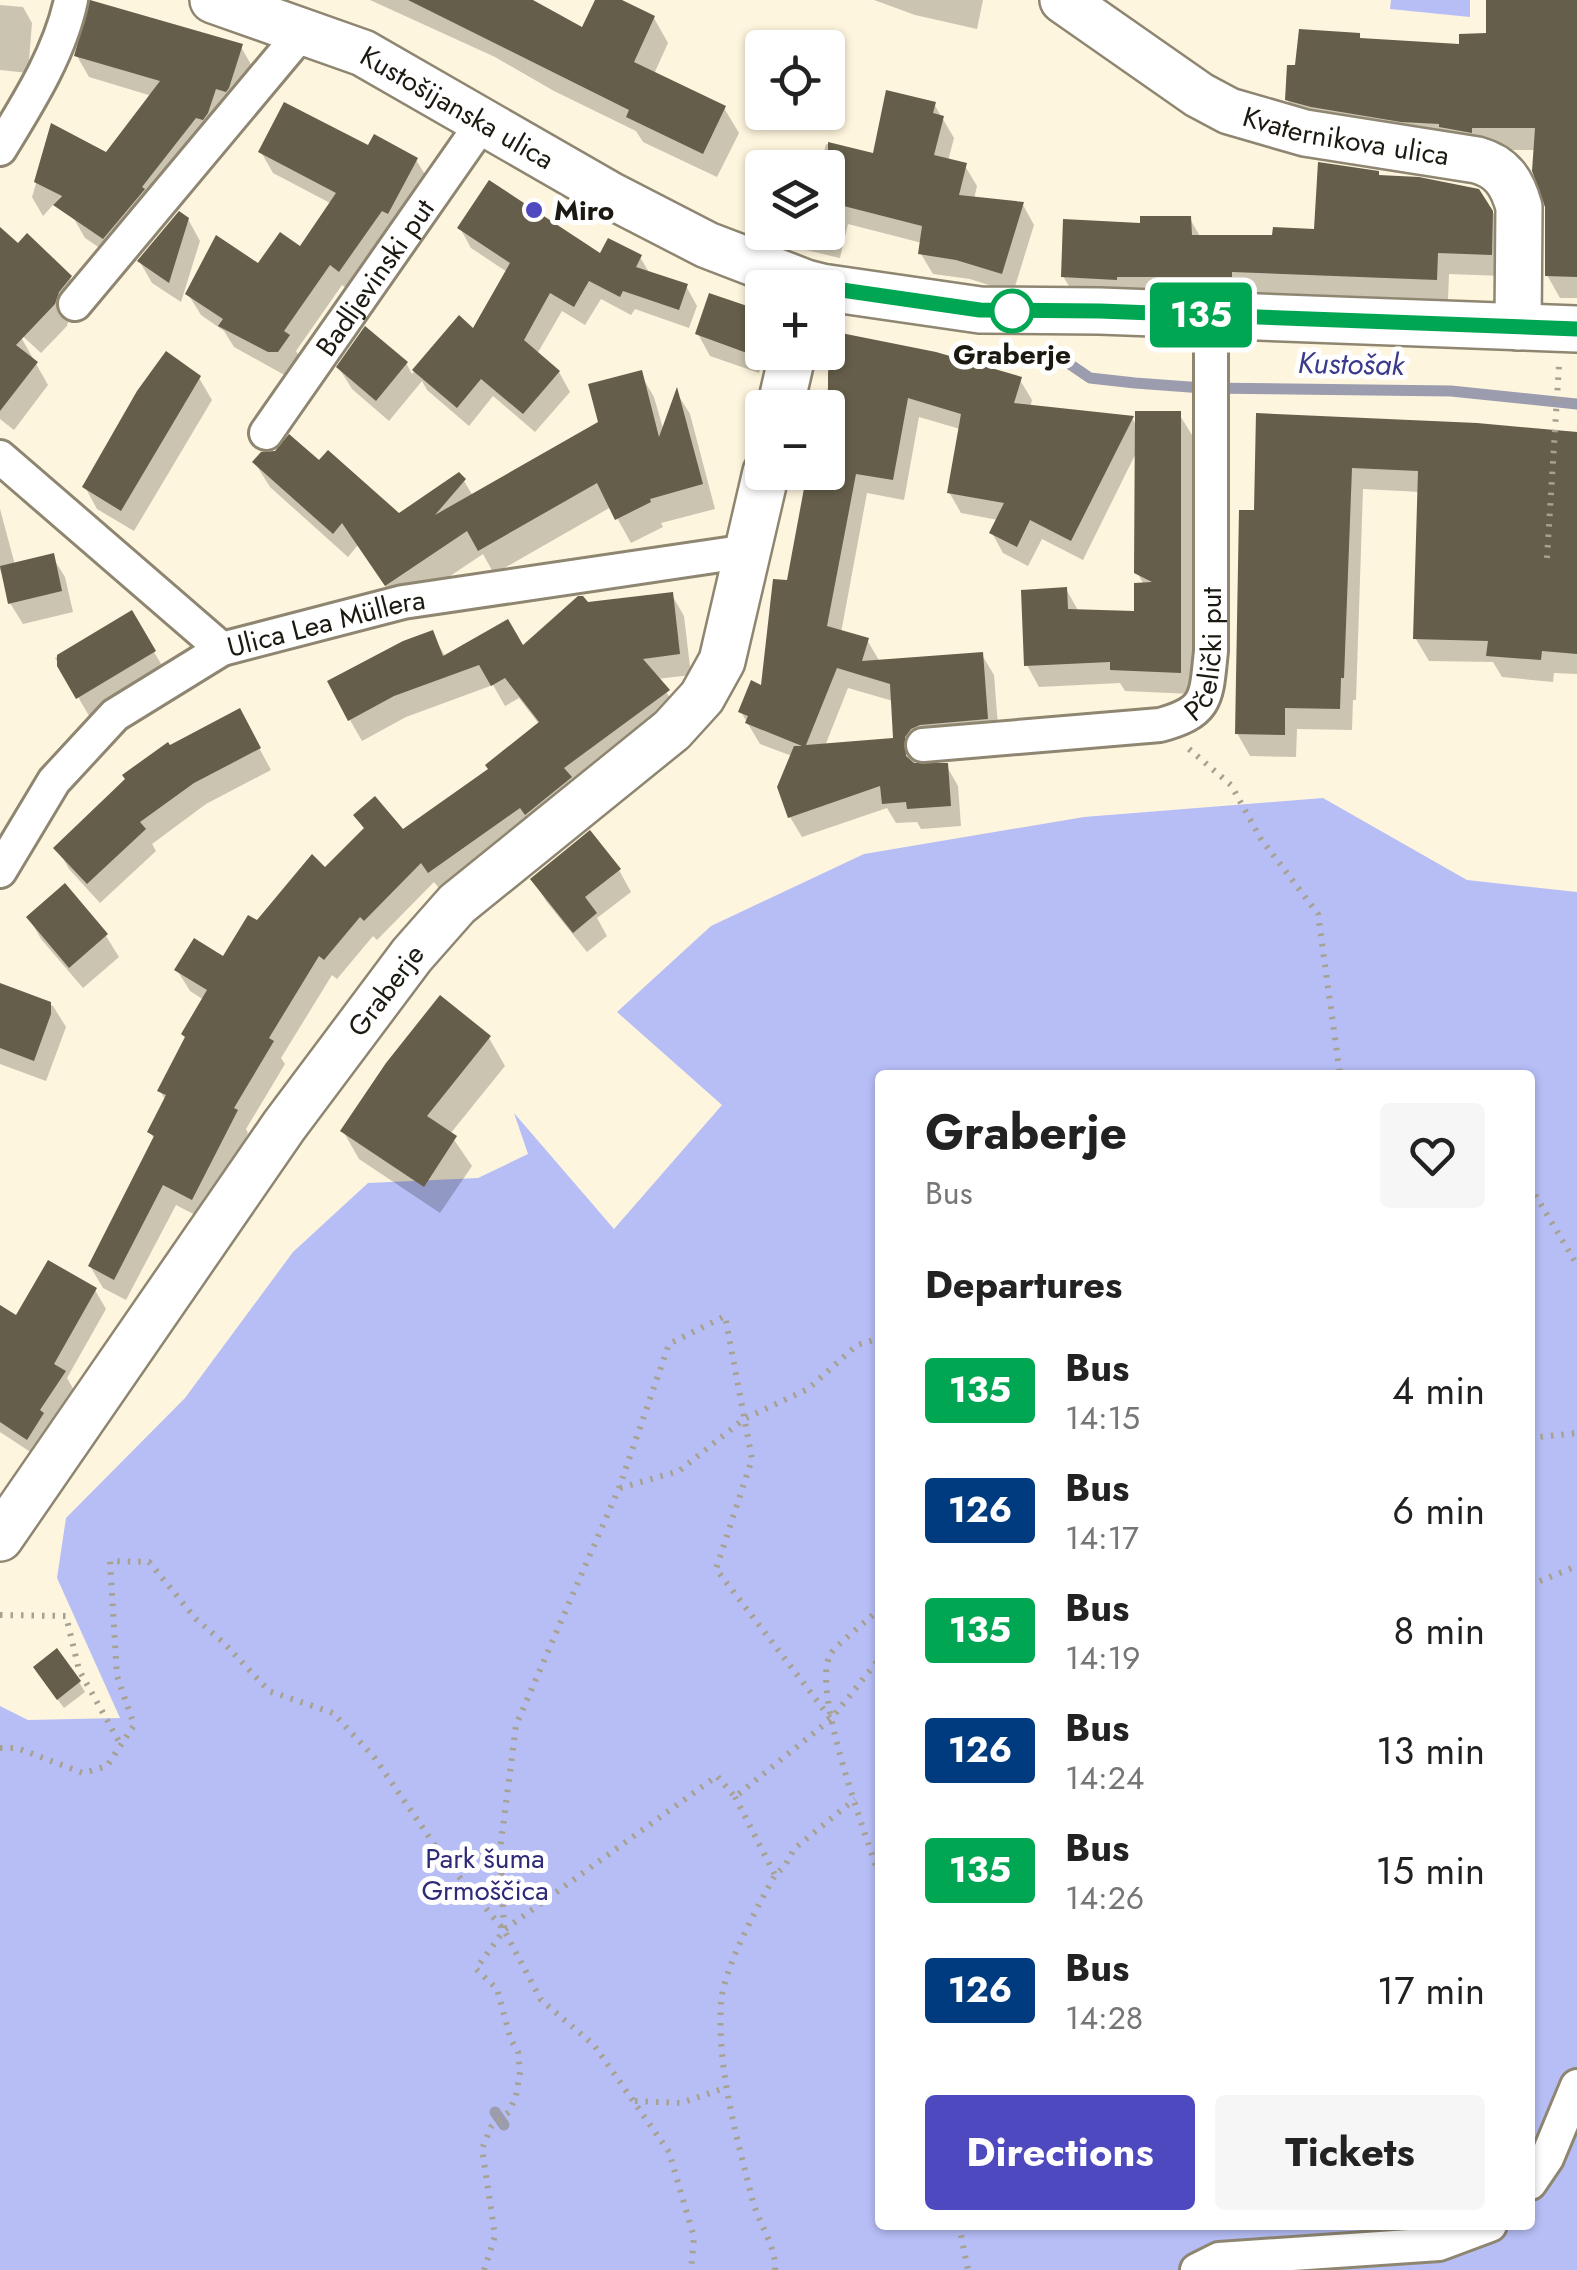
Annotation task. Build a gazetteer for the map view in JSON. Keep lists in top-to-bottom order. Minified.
{"streets":{"street":["Kustošijanska ulica","Kvaternikova ulica","Badljevinski put","Ulica Lea Müllera","Pčelički put","Graberje"]},"crossings":[["Kustošijanska ulica","Kvaternikova ulica"],["Kustošijanska ulica","Badljevinski put"],["Kustošijanska ulica","Pčelički put"],["Ulica Lea Müllera","Graberje"]],"water":["Kustošak"],"parks":["Park šuma Grmoščica"],"places":["Miro","Graberje"],"lines":["bus line 135"],"page":{"on_map":"135","map_buttons":["+","−"],"heading":[["Graberje","Bus"],"Departures"],"list":[{"mark":"135","name":"Bus","note":"14:15","value":"4 min"},{"mark":"126","name":"Bus","note":"14:17","value":"6 min"},{"mark":"135","name":"Bus","note":"14:19","value":"8 min"},{"mark":"126","name":"Bus","note":"14:24","value":"13 min"},{"mark":"135","name":"Bus","note":"14:26","value":"15 min"},{"mark":"126","name":"Bus","note":"14:28","value":"17 min"}],"buttons":["Directions","Tickets"]}}
